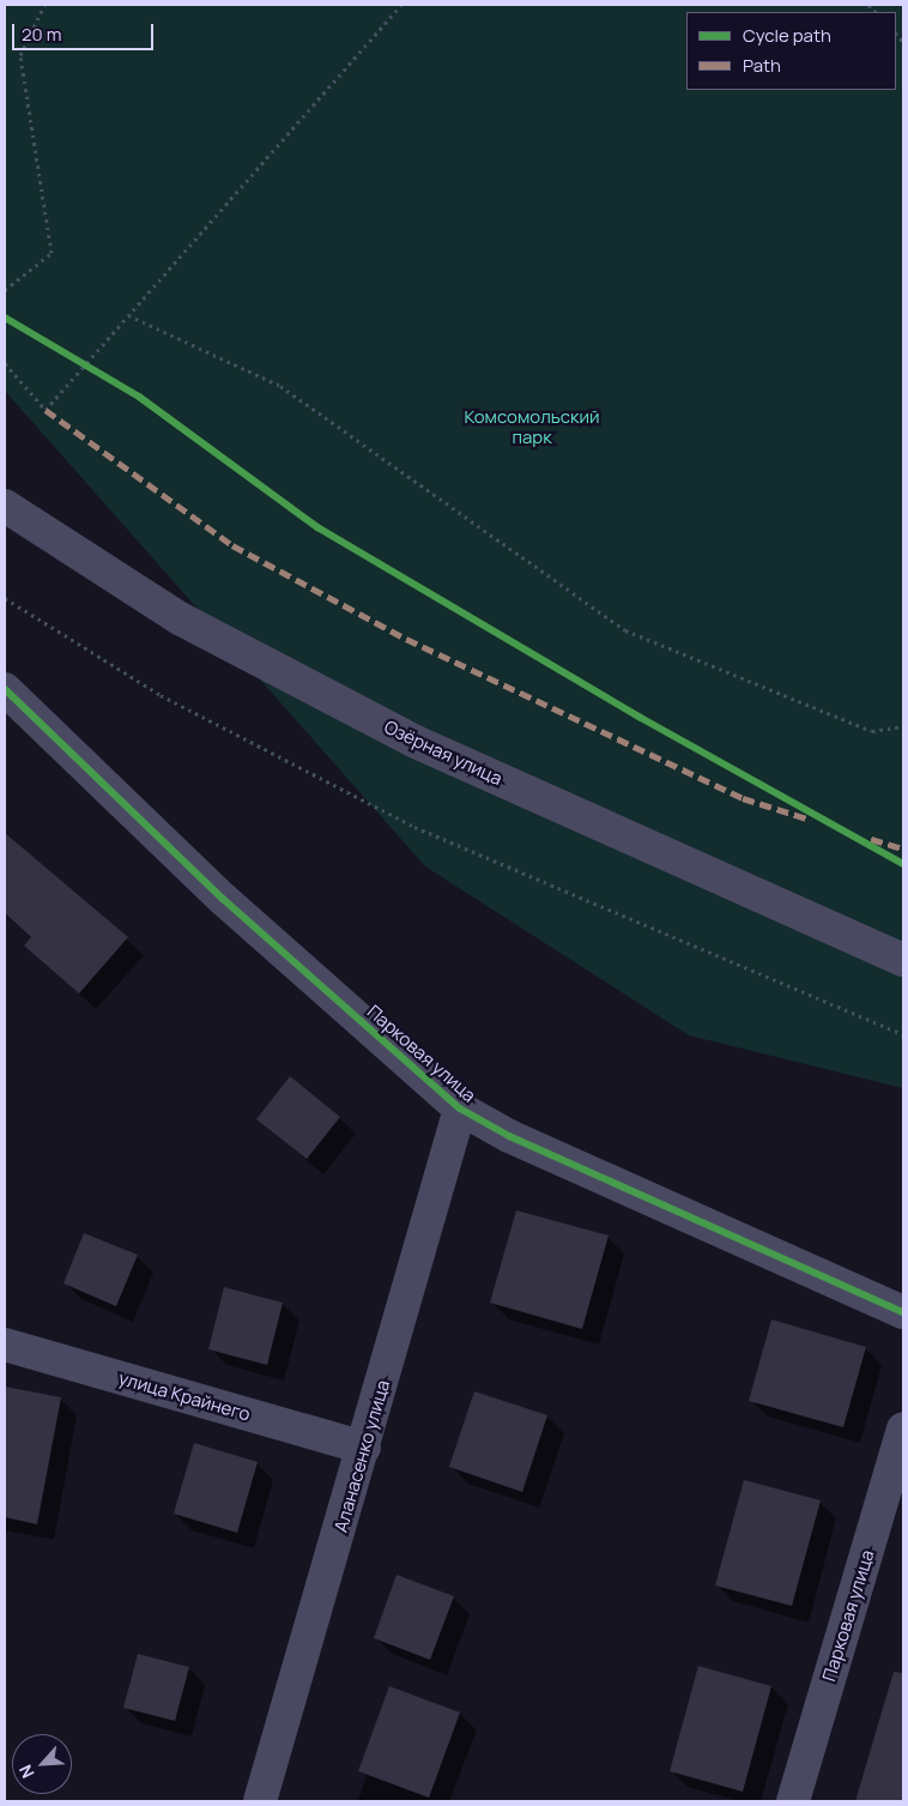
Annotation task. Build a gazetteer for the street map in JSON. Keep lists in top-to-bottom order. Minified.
{"streets":{"street":["Озёрная улица","Парковая улица","улица Крайнего","Аланасенко улица"]},"crossings":[["Парковая улица","Аланасенко улица"],["улица Крайнего","Аланасенко улица"]],"parks":["Комсомольский парк"],"legend":["Cycle path","Path"],"scale_bar":"20 m","north":"bottom left"}
